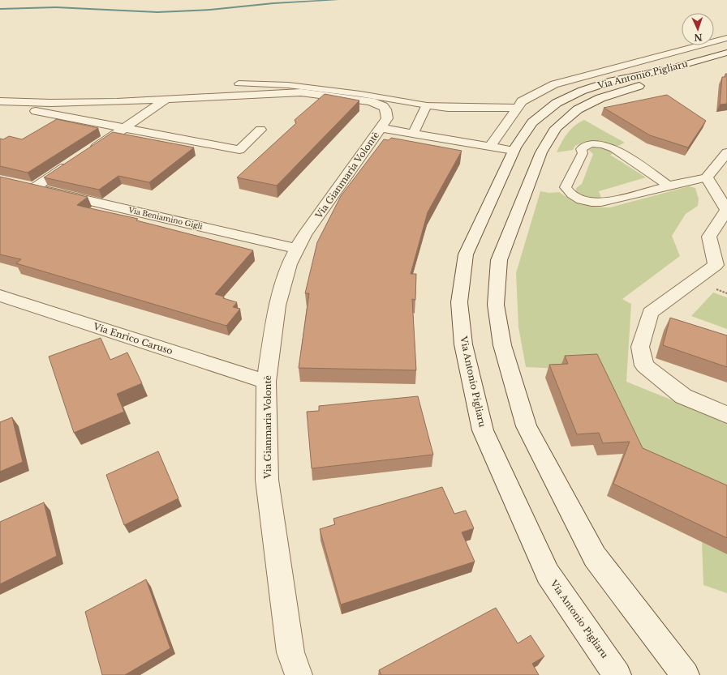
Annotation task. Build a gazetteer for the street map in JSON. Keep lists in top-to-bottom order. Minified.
{"streets":{"street":["Via Antonio Pigliaru","Via Gianmaria Volontè","Via Beniamino Gigli","Via Enrico Caruso"]},"crossings":[["Via Antonio Pigliaru","Via Gianmaria Volontè"],["Via Gianmaria Volontè","Via Beniamino Gigli"],["Via Gianmaria Volontè","Via Enrico Caruso"]],"north":"bottom"}
